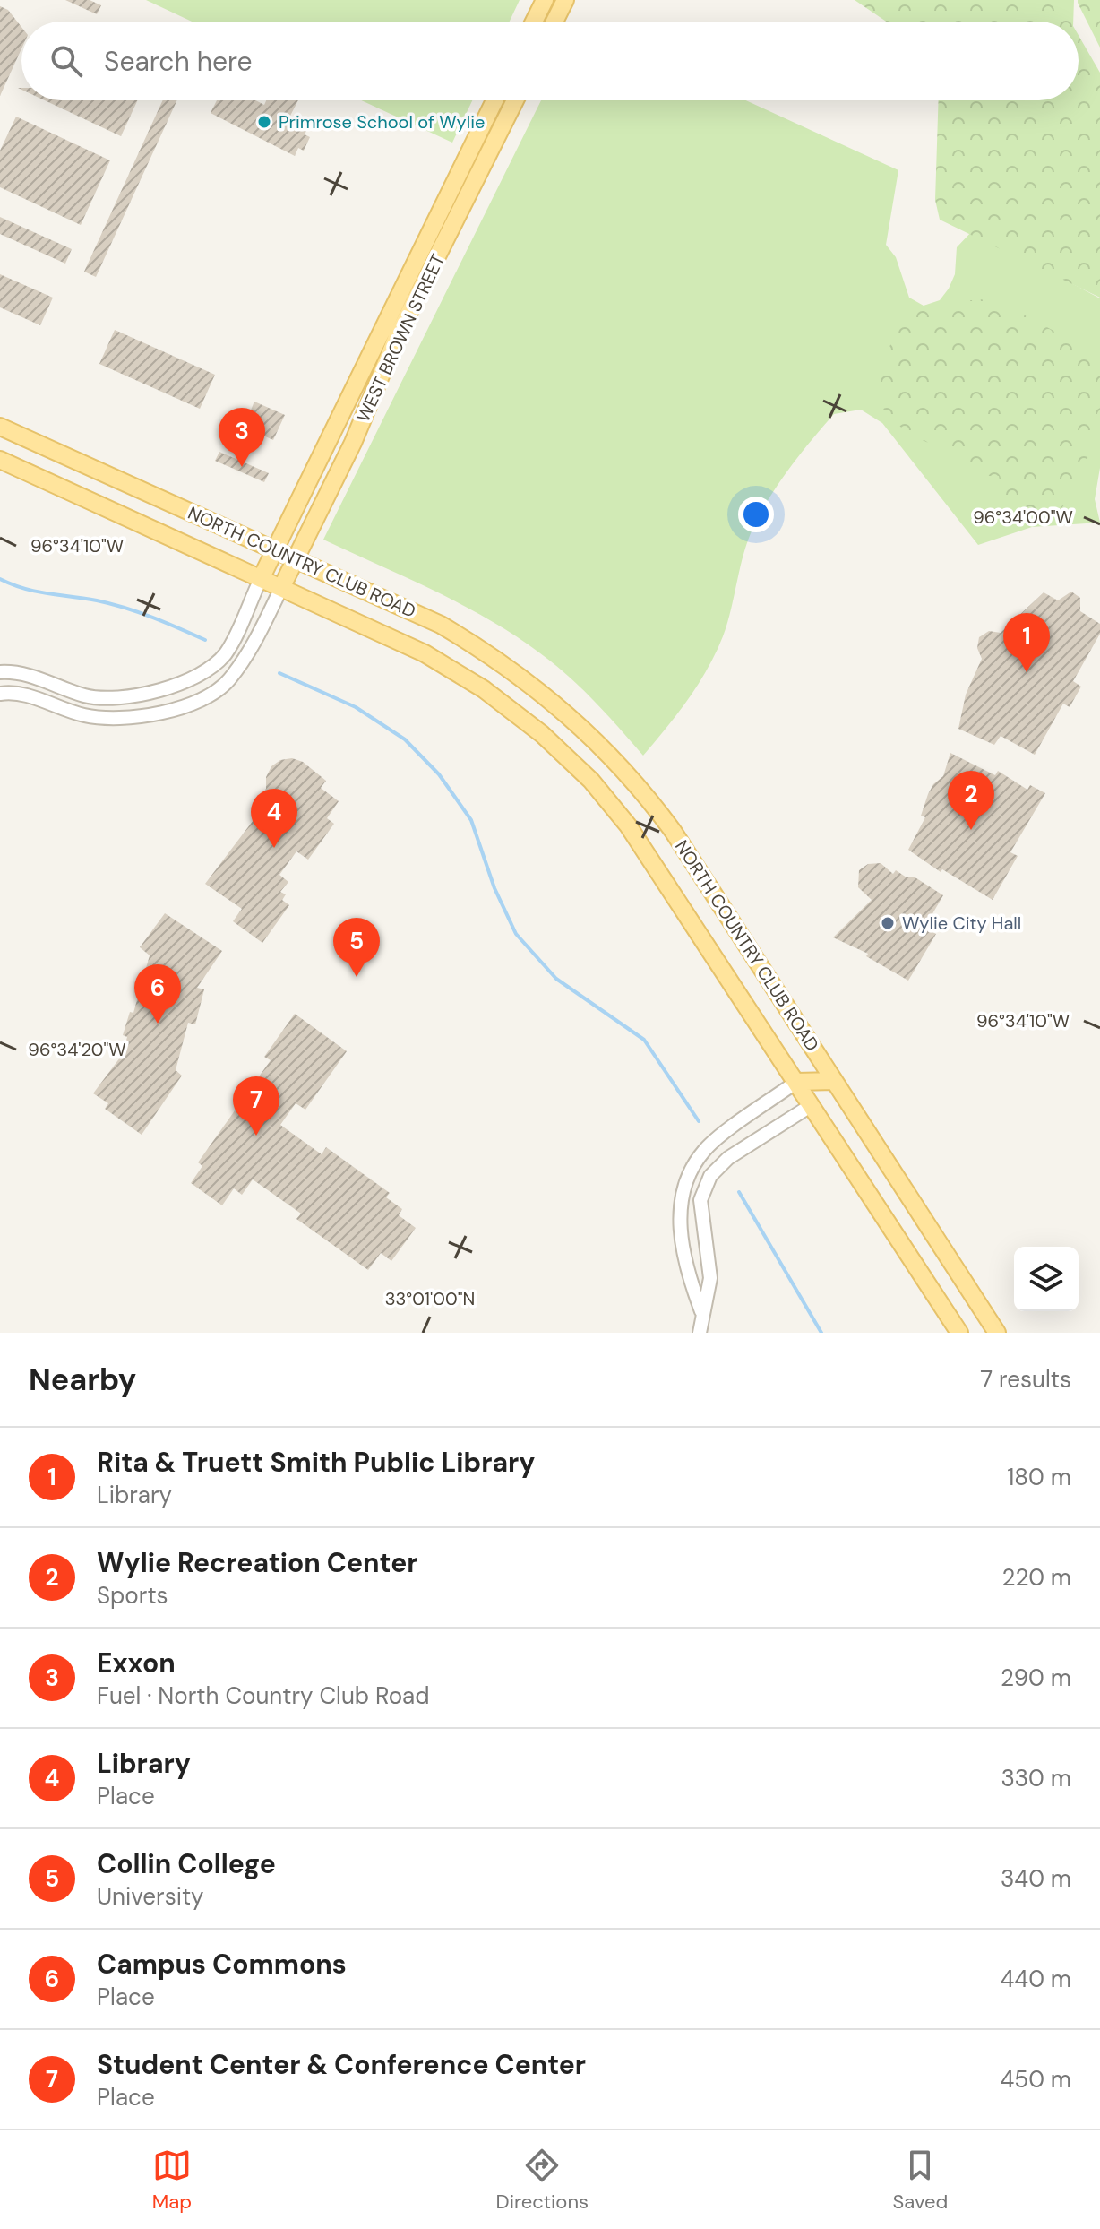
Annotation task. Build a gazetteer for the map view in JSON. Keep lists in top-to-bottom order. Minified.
{"streets":{"main road":["WEST BROWN STREET","NORTH COUNTRY CLUB ROAD"]},"crossings":[["WEST BROWN STREET","NORTH COUNTRY CLUB ROAD"]],"places":["Primrose School of Wylie","Wylie City Hall"],"page":{"search":"Search here","pins":["3","1","2","4","5","6","7"],"heading":["Nearby","7 results"],"list":[{"mark":"1","name":"Rita & Truett Smith Public Library","note":"Library","value":"180 m"},{"mark":"2","name":"Wylie Recreation Center","note":"Sports","value":"220 m"},{"mark":"3","name":"Exxon","note":"Fuel · North Country Club Road","value":"290 m"},{"mark":"4","name":"Library","note":"Place","value":"330 m"},{"mark":"5","name":"Collin College","note":"University","value":"340 m"},{"mark":"6","name":"Campus Commons","note":"Place","value":"440 m"},{"mark":"7","name":"Student Center & Conference Center","note":"Place","value":"450 m"}],"nav":["Map","Directions","Saved"]},"coordinates":["96°34'00\"W","96°34'10\"W","96°34'20\"W","33°01'00\"N"]}
